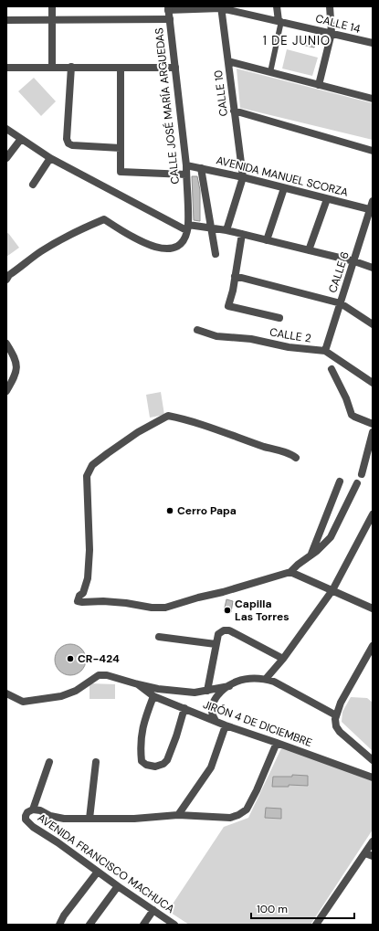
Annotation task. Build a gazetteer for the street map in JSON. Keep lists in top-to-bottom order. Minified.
{"streets":{"street":["CALLE 14","CALLE 10","CALLE JOSÉ MARÍA ARGUEDAS","AVENIDA MANUEL SCORZA","CALLE 6","CALLE 2","JIRÓN 4 DE DICIEMBRE","AVENIDA FRANCISCO MACHUCA"]},"crossings":[["CALLE 14","CALLE 10"],["CALLE 14","CALLE JOSÉ MARÍA ARGUEDAS"],["CALLE 10","AVENIDA MANUEL SCORZA"],["CALLE JOSÉ MARÍA ARGUEDAS","AVENIDA MANUEL SCORZA"],["AVENIDA MANUEL SCORZA","CALLE 6"],["CALLE 6","CALLE 2"]],"districts":["1 DE JUNIO"],"places":["Cerro Papa","Capilla Las Torres","CR-424"],"scale_bar":"100 m"}
